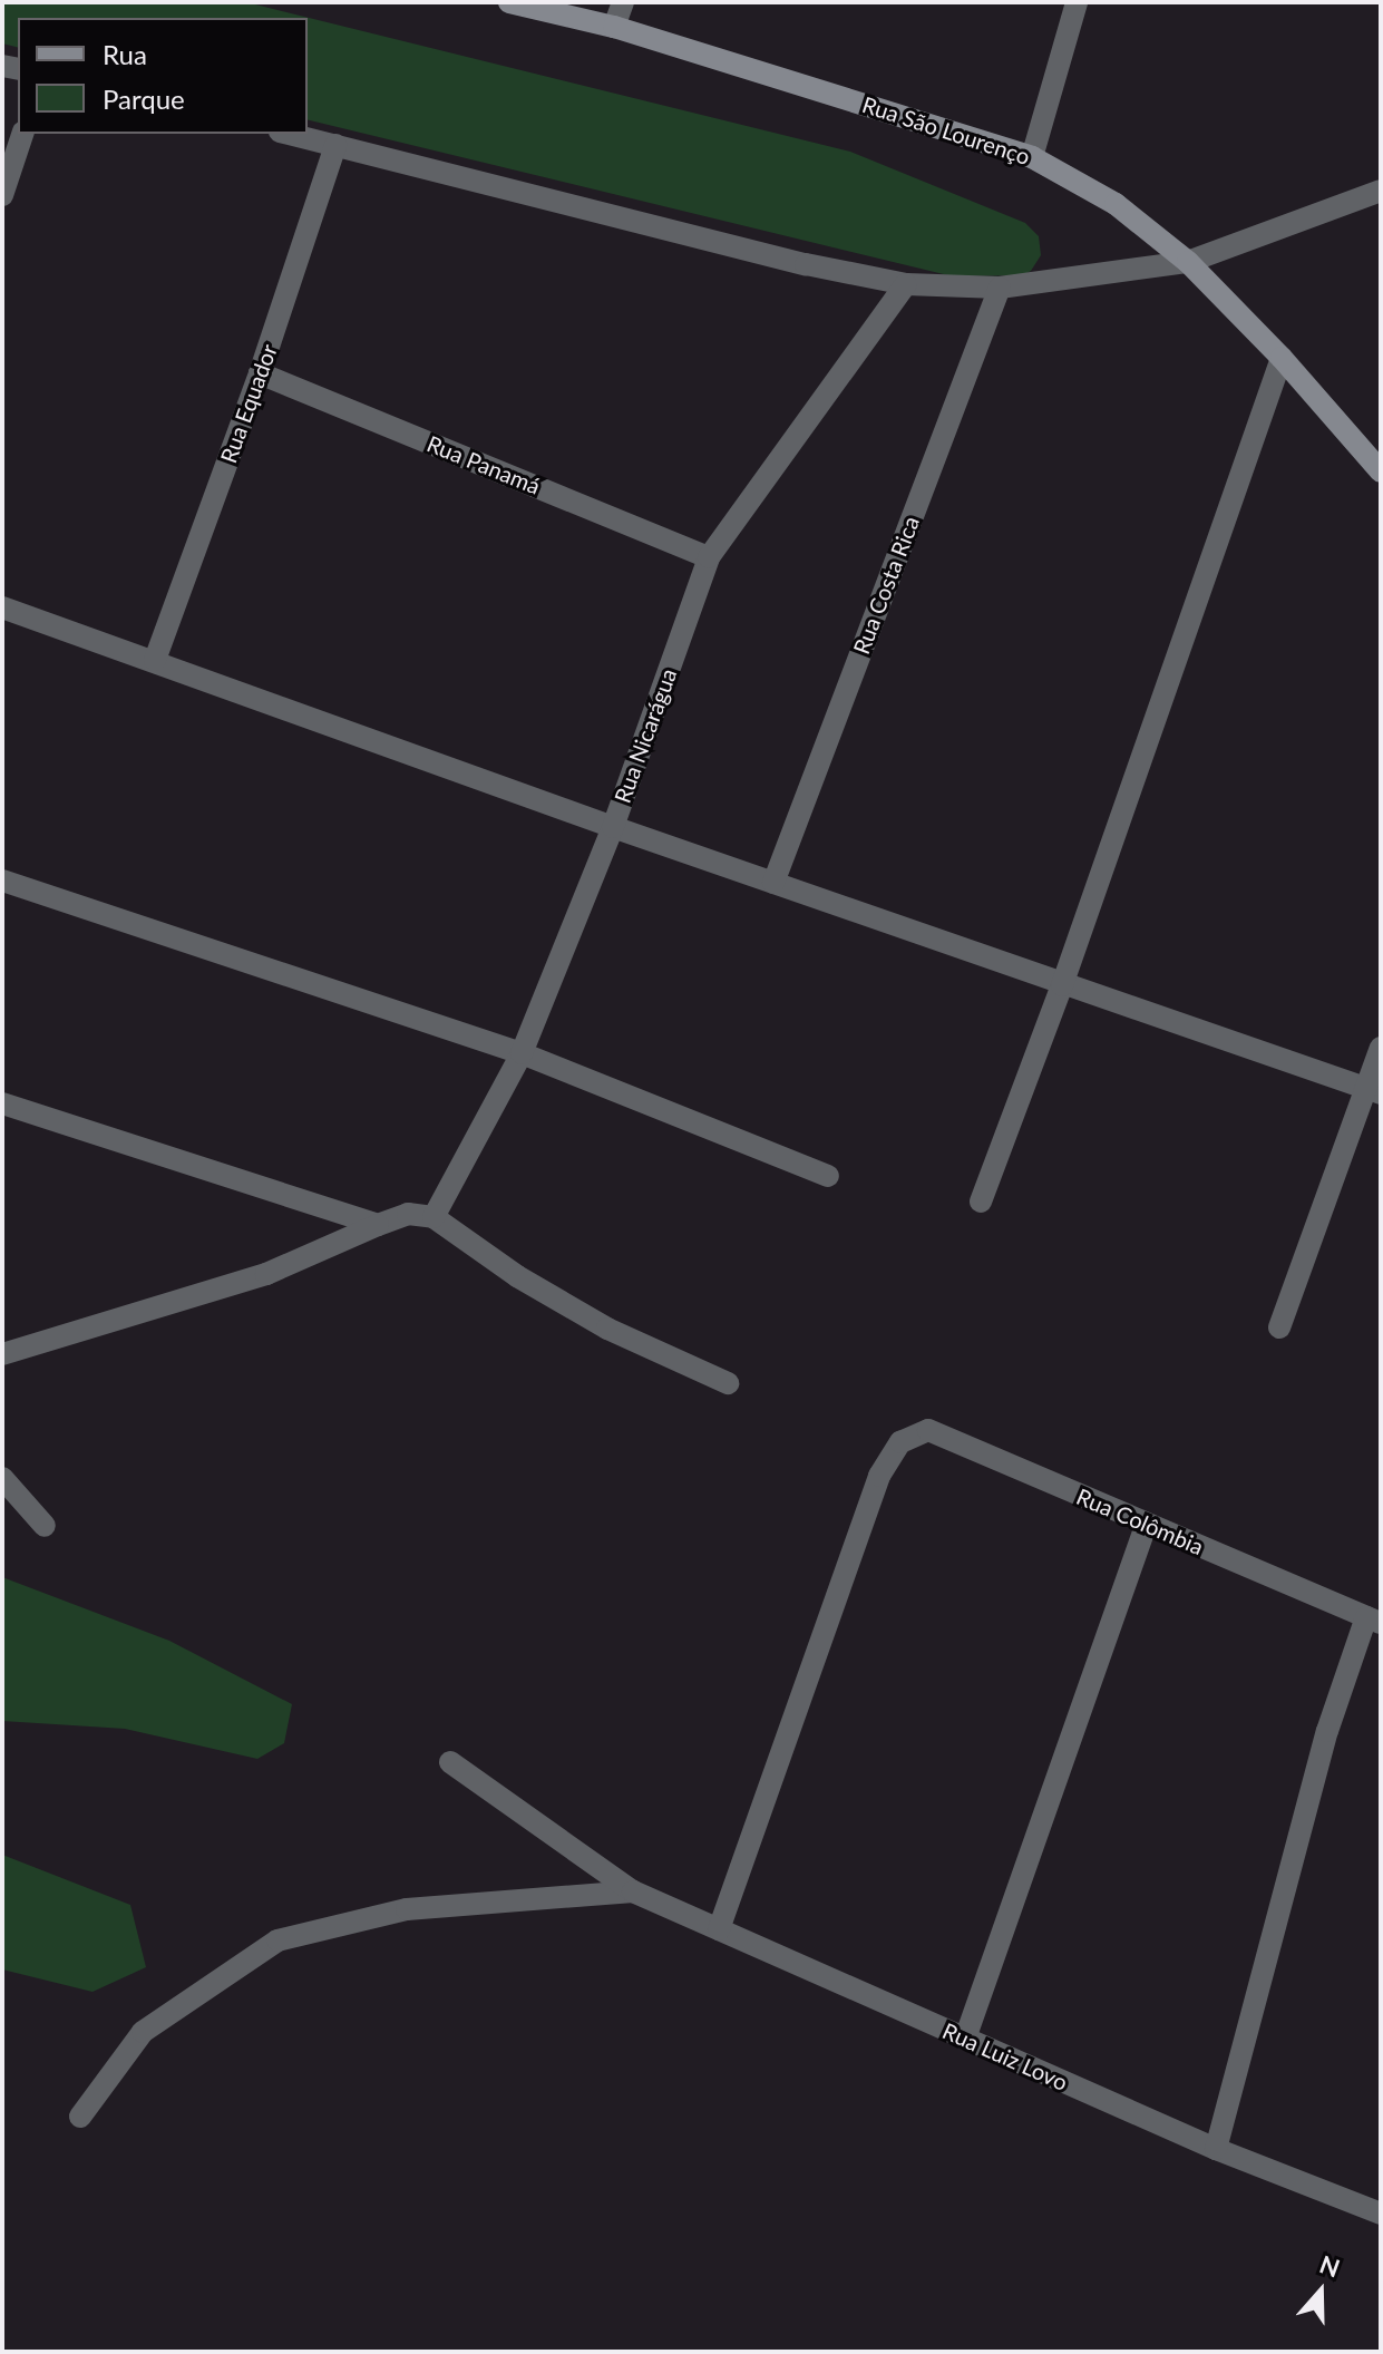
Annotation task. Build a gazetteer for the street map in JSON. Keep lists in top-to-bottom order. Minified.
{"streets":{"street":["Rua São Lourenço","Rua Equador","Rua Panamá","Rua Costa Rica","Rua Nicarágua","Rua Colômbia","Rua Luiz Lovo"]},"crossings":[["Rua Equador","Rua Panamá"],["Rua Panamá","Rua Nicarágua"],["Rua Colômbia","Rua Luiz Lovo"]],"legend":["Rua","Parque"],"north":"top"}
